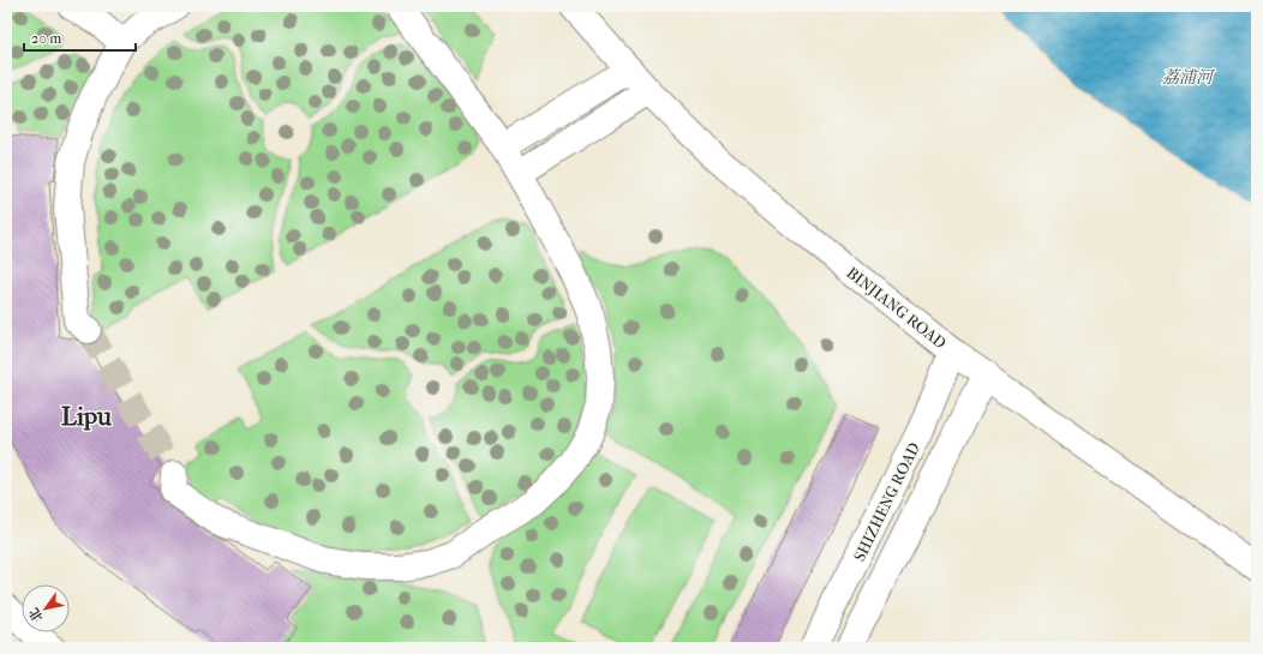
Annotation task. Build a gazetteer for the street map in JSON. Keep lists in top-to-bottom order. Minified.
{"streets":{"main road":["BINJIANG ROAD","SHIZHENG ROAD"]},"crossings":[["BINJIANG ROAD","SHIZHENG ROAD"]],"districts":["Lipu"],"water":["荔浦河"],"scale_bar":"20 m","north":"bottom left"}
